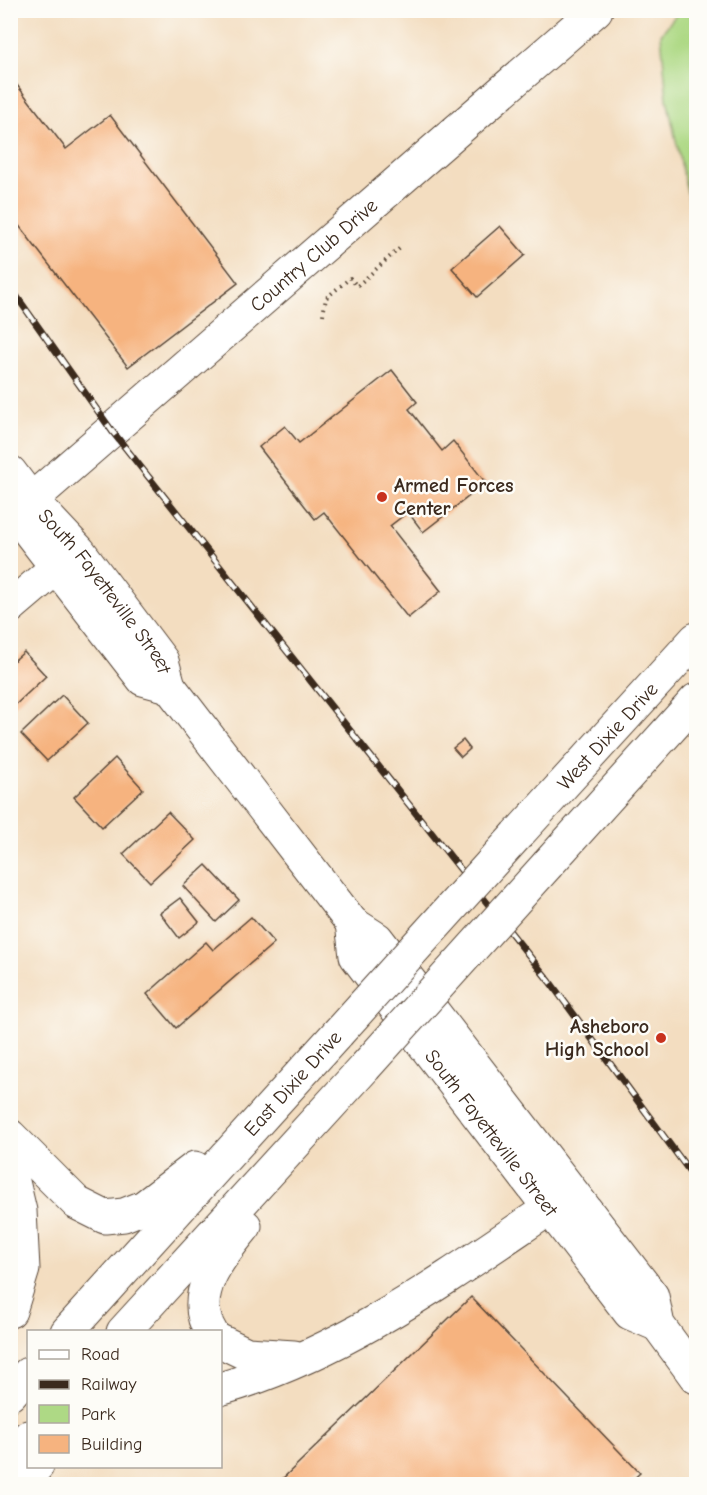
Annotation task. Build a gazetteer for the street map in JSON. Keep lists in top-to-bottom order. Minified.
{"streets":{"main road":["Country Club Drive","South Fayetteville Street","West Dixie Drive","East Dixie Drive"]},"crossings":[["Country Club Drive","South Fayetteville Street"],["West Dixie Drive","East Dixie Drive"]],"places":["Armed Forces Center","Asheboro High School"],"legend":["Road","Railway","Park","Building"]}
